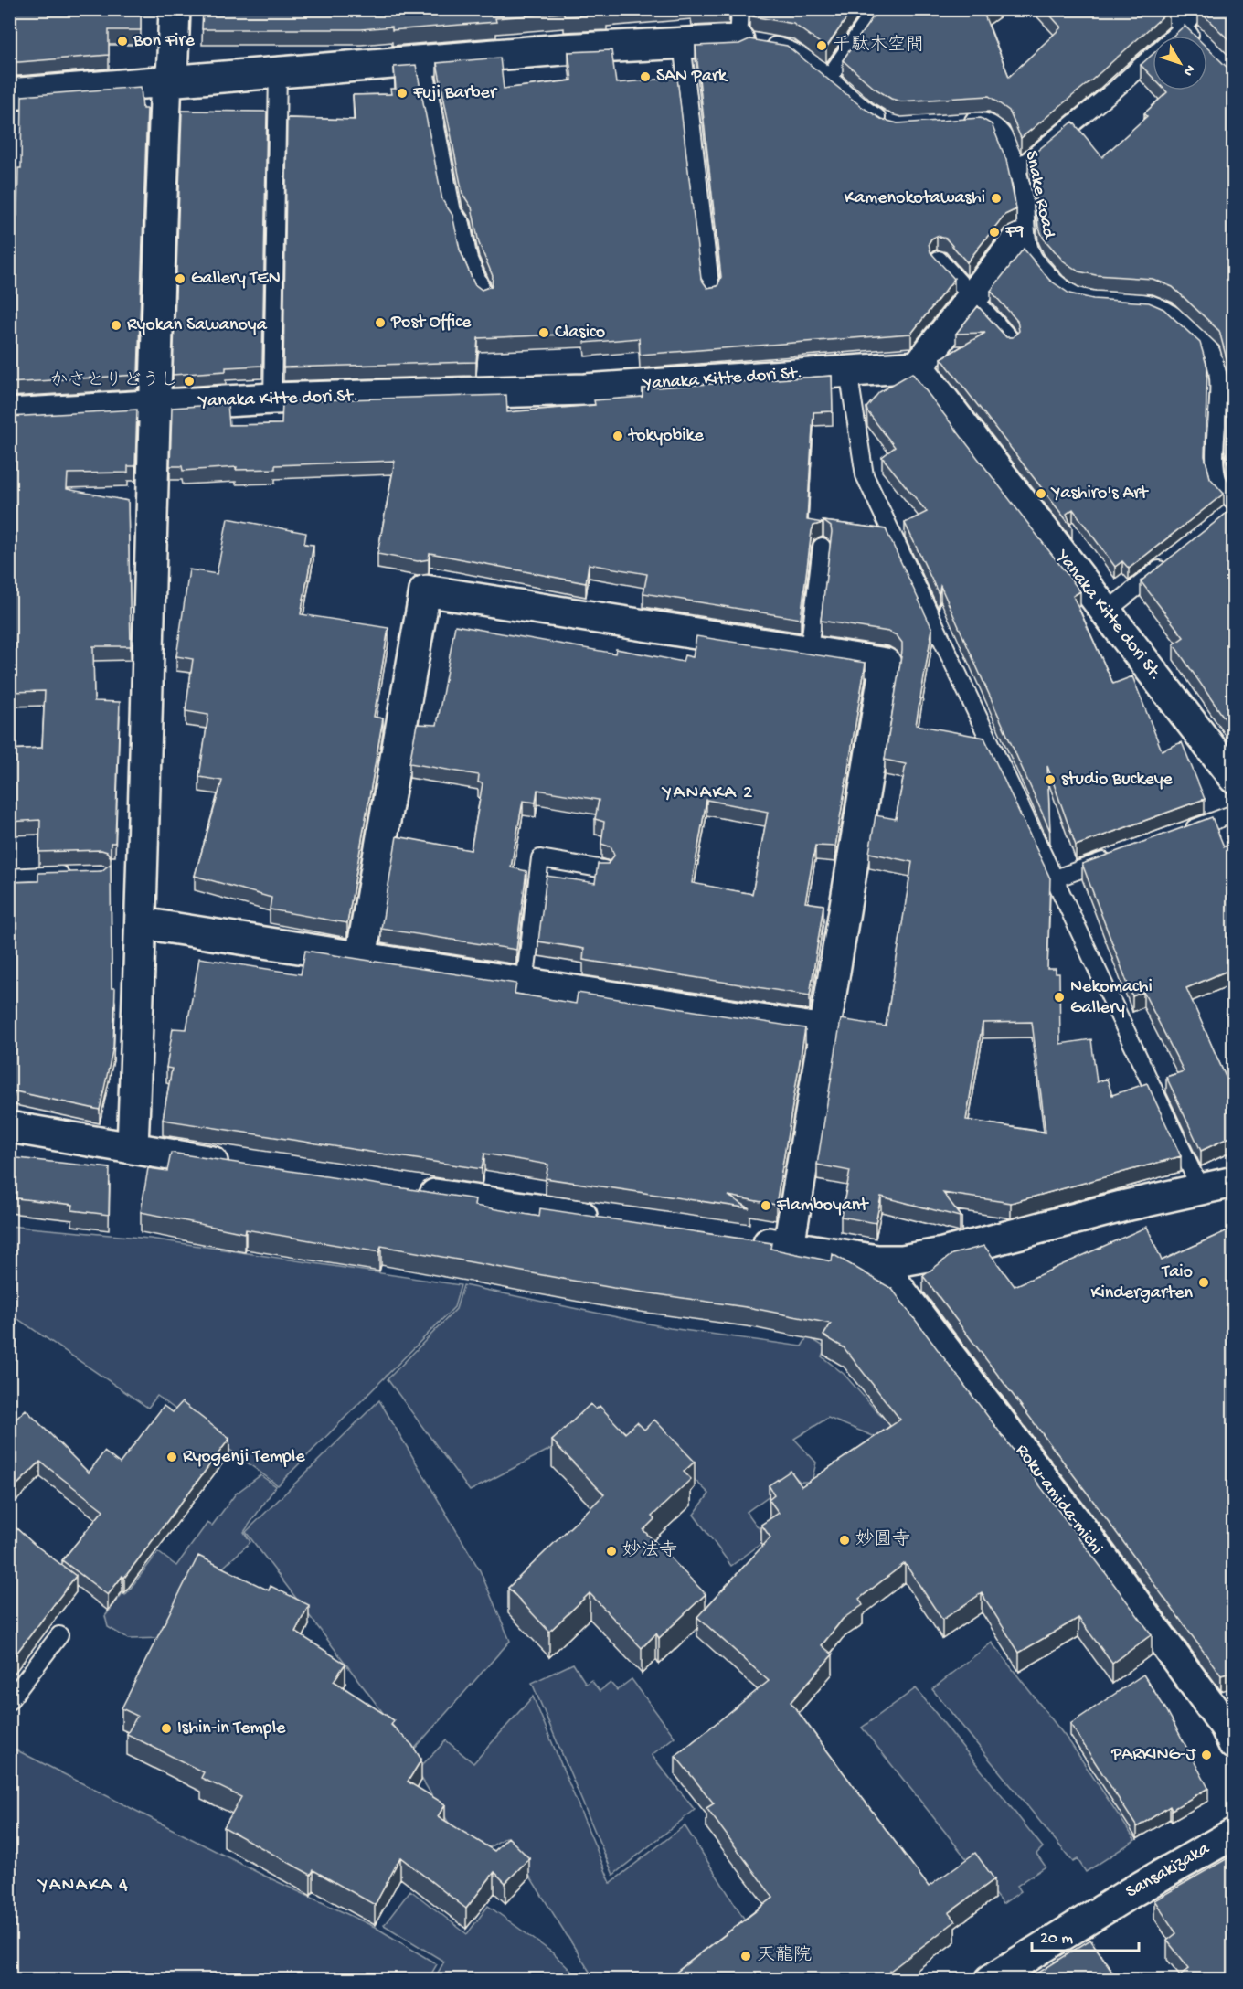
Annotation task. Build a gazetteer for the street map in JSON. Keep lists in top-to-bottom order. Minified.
{"streets":{"street":["Yanaka Kitte dori St.","Roku-amida-michi","Sansakizaka"],"lane":["Snake Road"]},"districts":["YANAKA 2","YANAKA 4"],"places":["Bon Fire","千駄木空間","SAN Park","Fuji Barber","Kamenokotawashi","F9","Gallery TEN","Post Office","Ryokan Sawanoya","Clasico","かさとりどうし","tokyobike","Yashiro's Art","studio Buckeye","Nekomachi Gallery","Flamboyant","Taio Kindergarten","Ryogenji Temple","妙圓寺","妙法寺","Ishin-in Temple","PARKING-J","天龍院"],"scale_bar":"20 m","north":"bottom right"}
